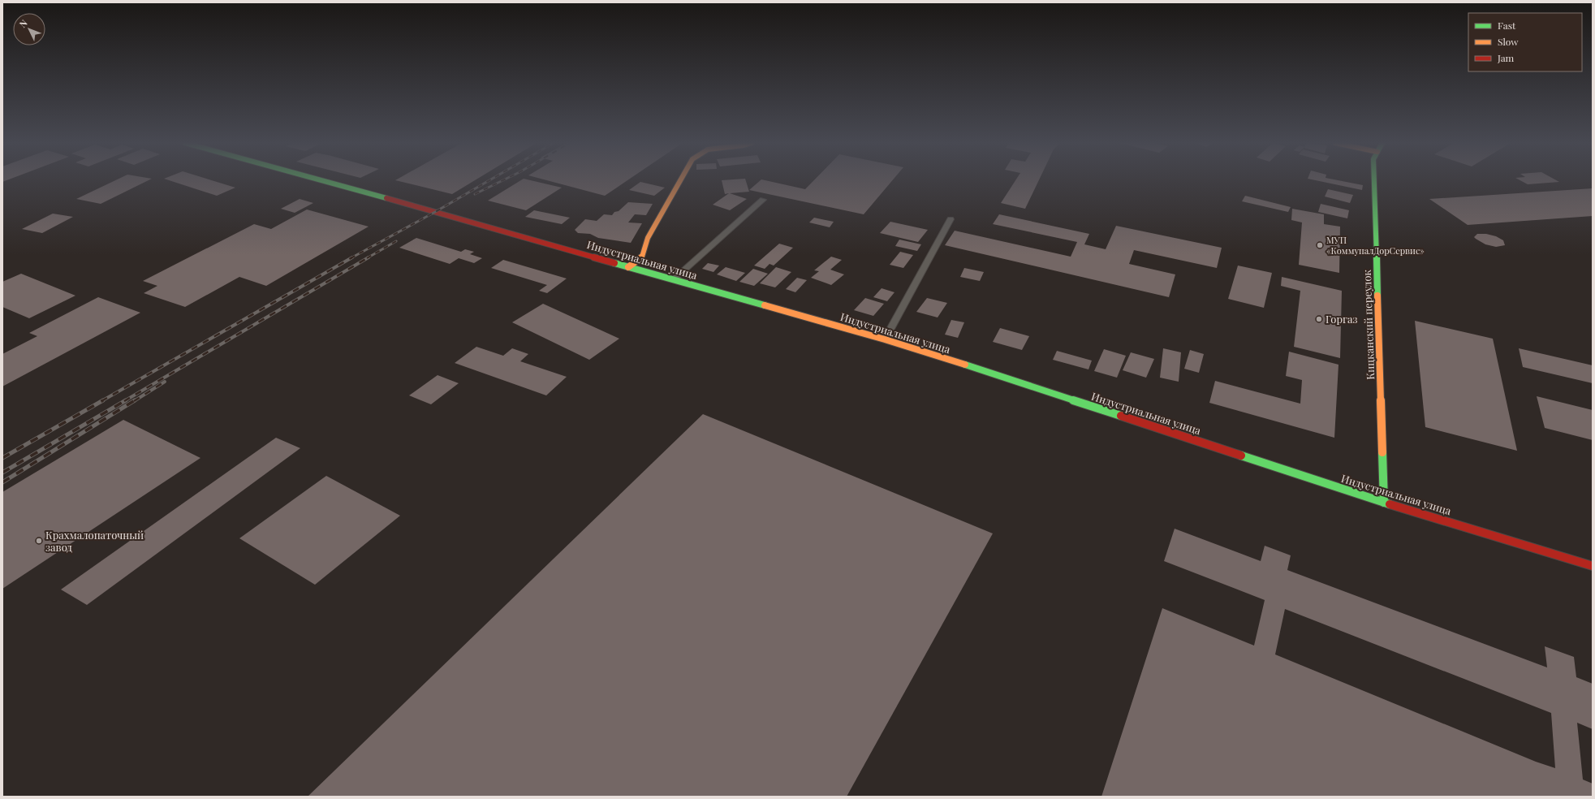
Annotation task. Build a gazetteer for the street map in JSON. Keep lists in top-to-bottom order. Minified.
{"streets":{"main road":["Индустриальная улица","Кицканский переулок"]},"crossings":[["Индустриальная улица","Кицканский переулок"]],"places":["МУП «КоммуналДорСервис»","Горгаз","Крахмалопаточный завод"],"legend":["Fast","Slow","Jam"],"north":"top left"}
